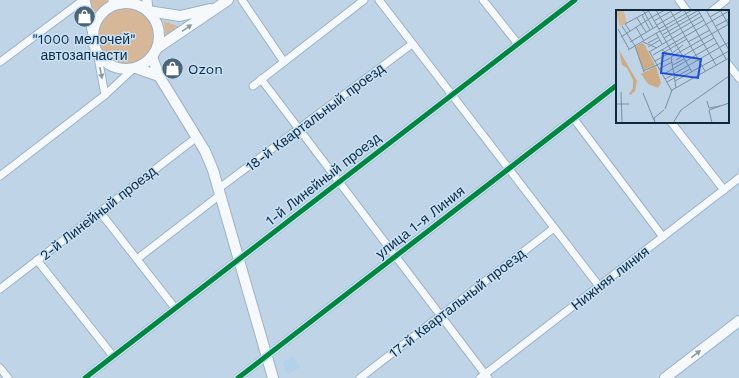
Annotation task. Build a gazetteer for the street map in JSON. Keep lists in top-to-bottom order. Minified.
{"streets":{"street":["18-й Квартальный проезд","1-й Линейный проезд","2-й Линейный проезд","улица 1-я Линия","Нижняя линия","17-й Квартальный проезд"]},"places":{"shop":["\"1000 мелочей\" автозапчасти","Ozon"]}}
